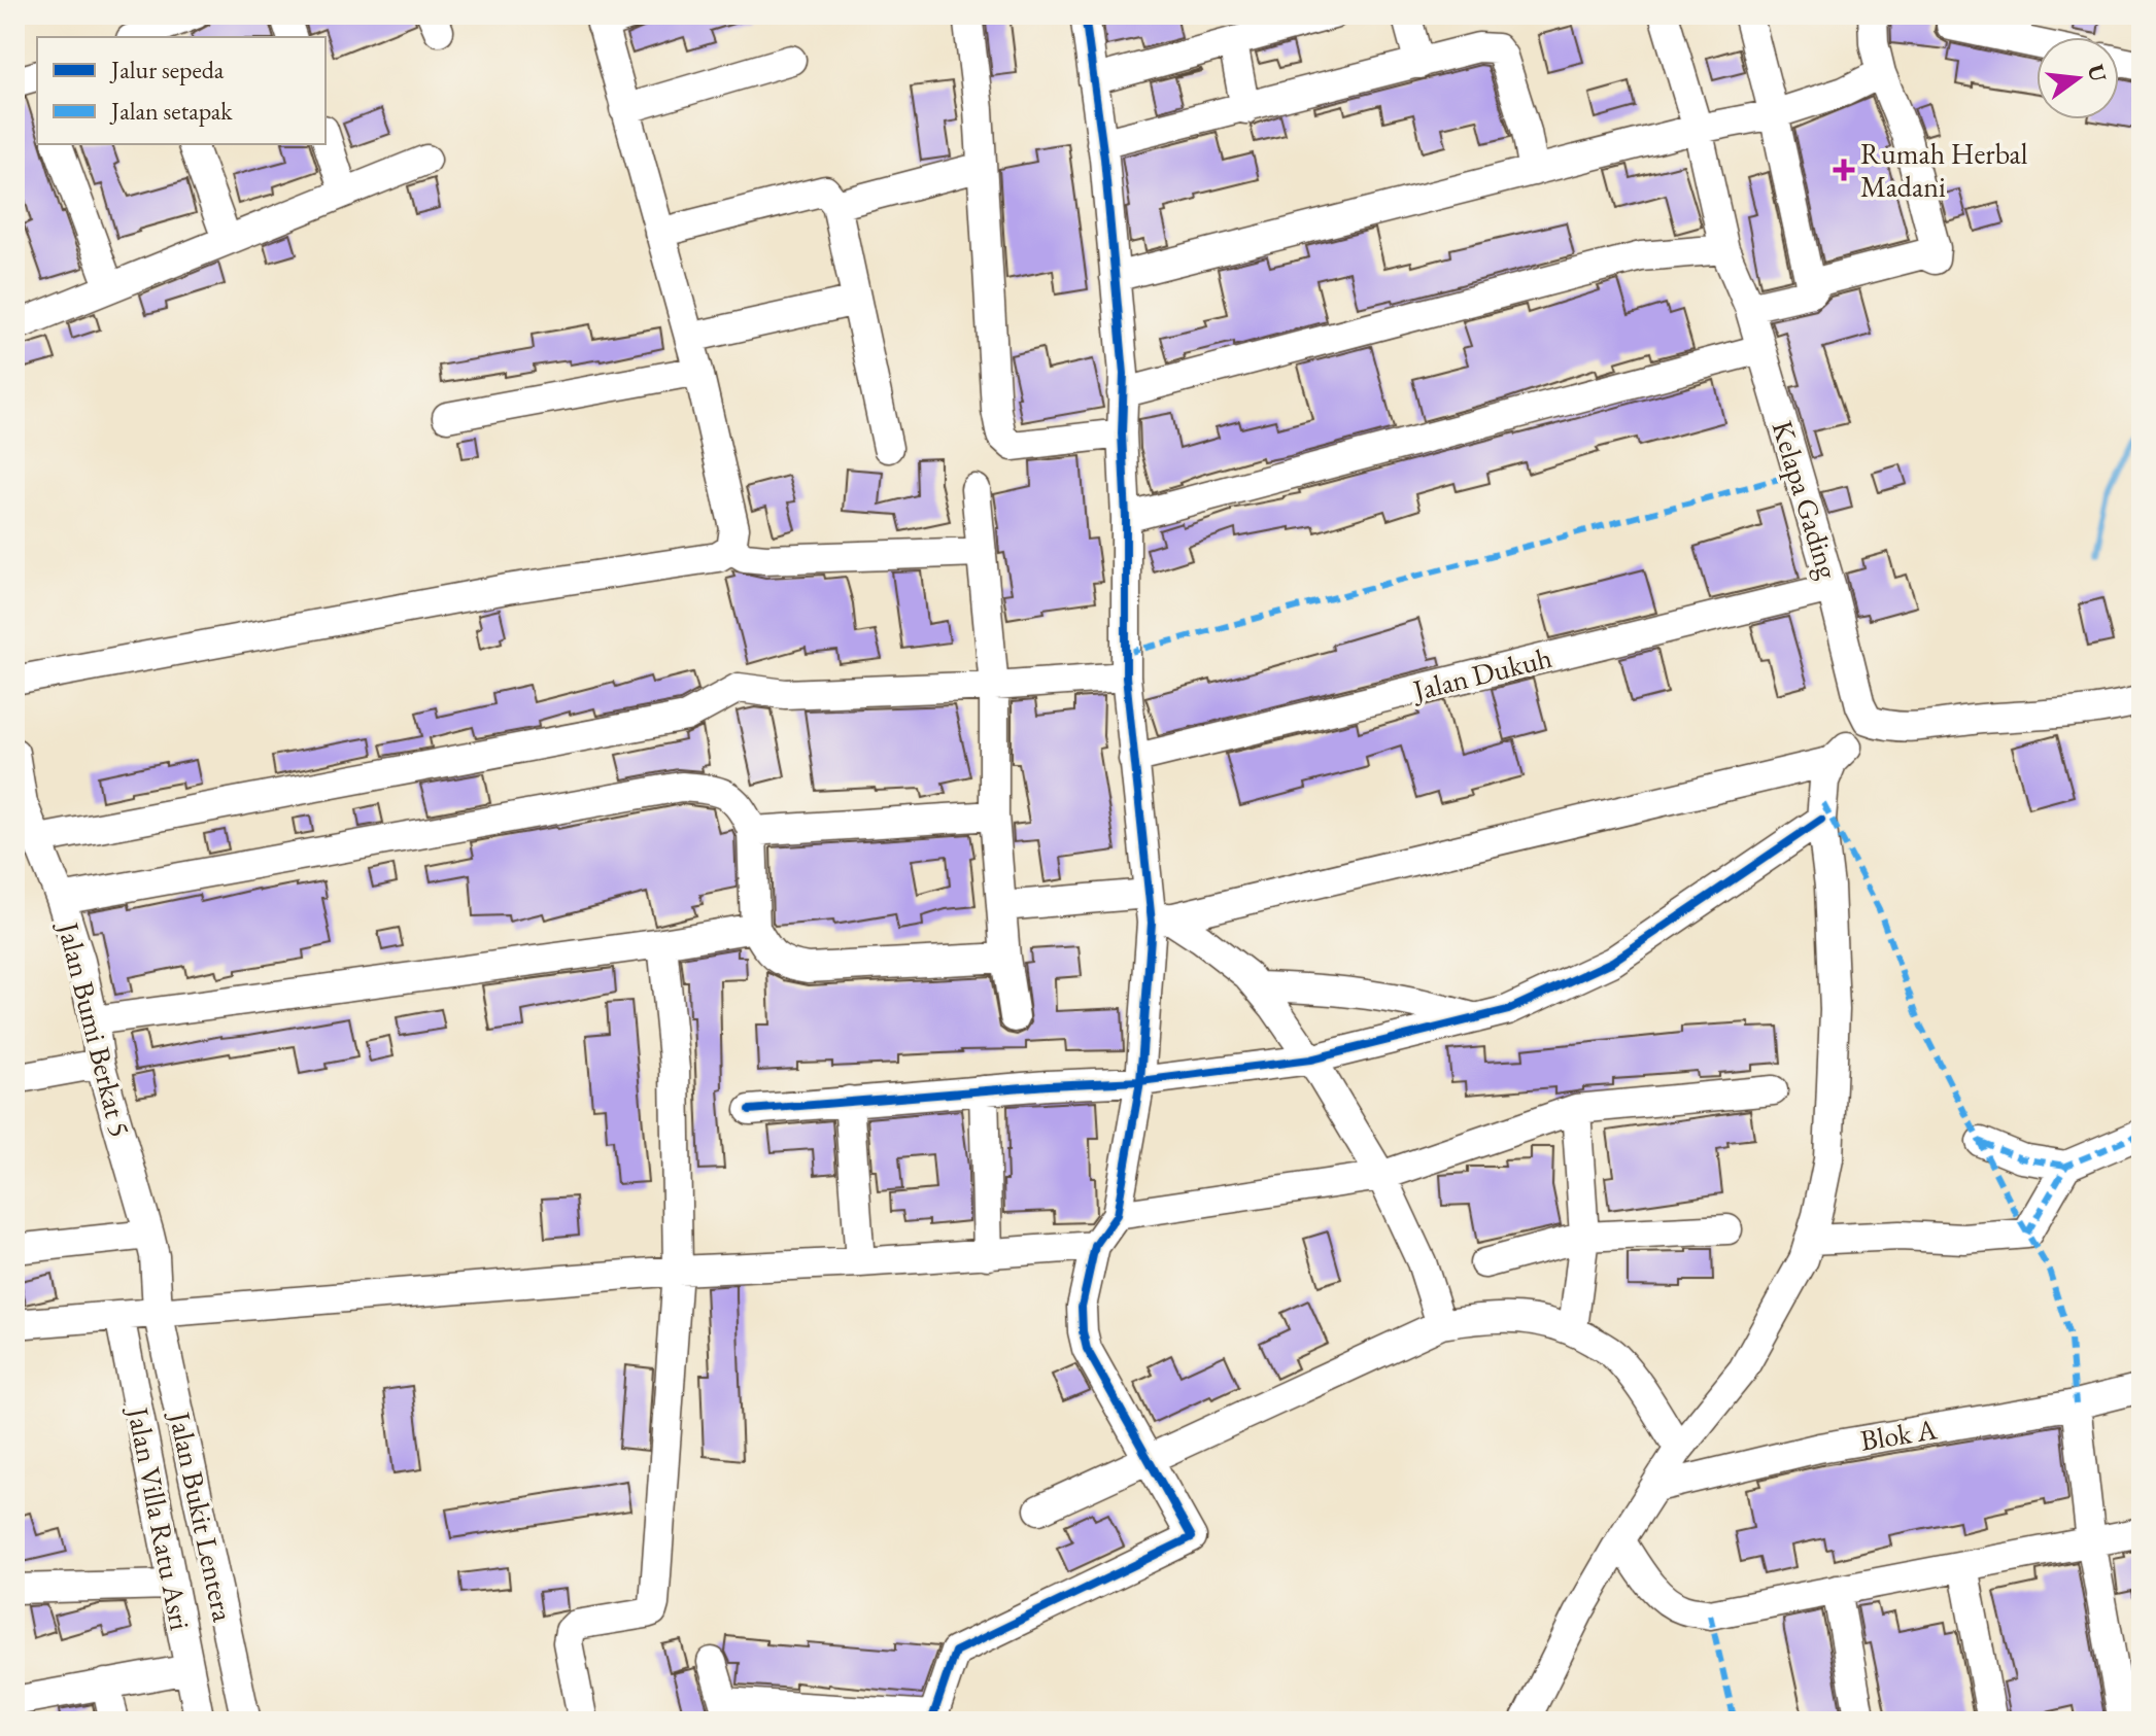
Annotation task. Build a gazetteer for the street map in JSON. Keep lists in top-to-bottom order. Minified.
{"streets":{"street":["Kelapa Gading","Jalan Dukuh","Jalan Bumi Berkat 5","Blok A","Jalan Bukit Lentera","Jalan Villa Ratu Asri"]},"crossings":[["Kelapa Gading","Jalan Dukuh"],["Jalan Bumi Berkat 5","Jalan Bukit Lentera"]],"places":{"health":["Rumah Herbal Madani"]},"legend":["Jalur sepeda","Jalan setapak"],"north":"right"}
